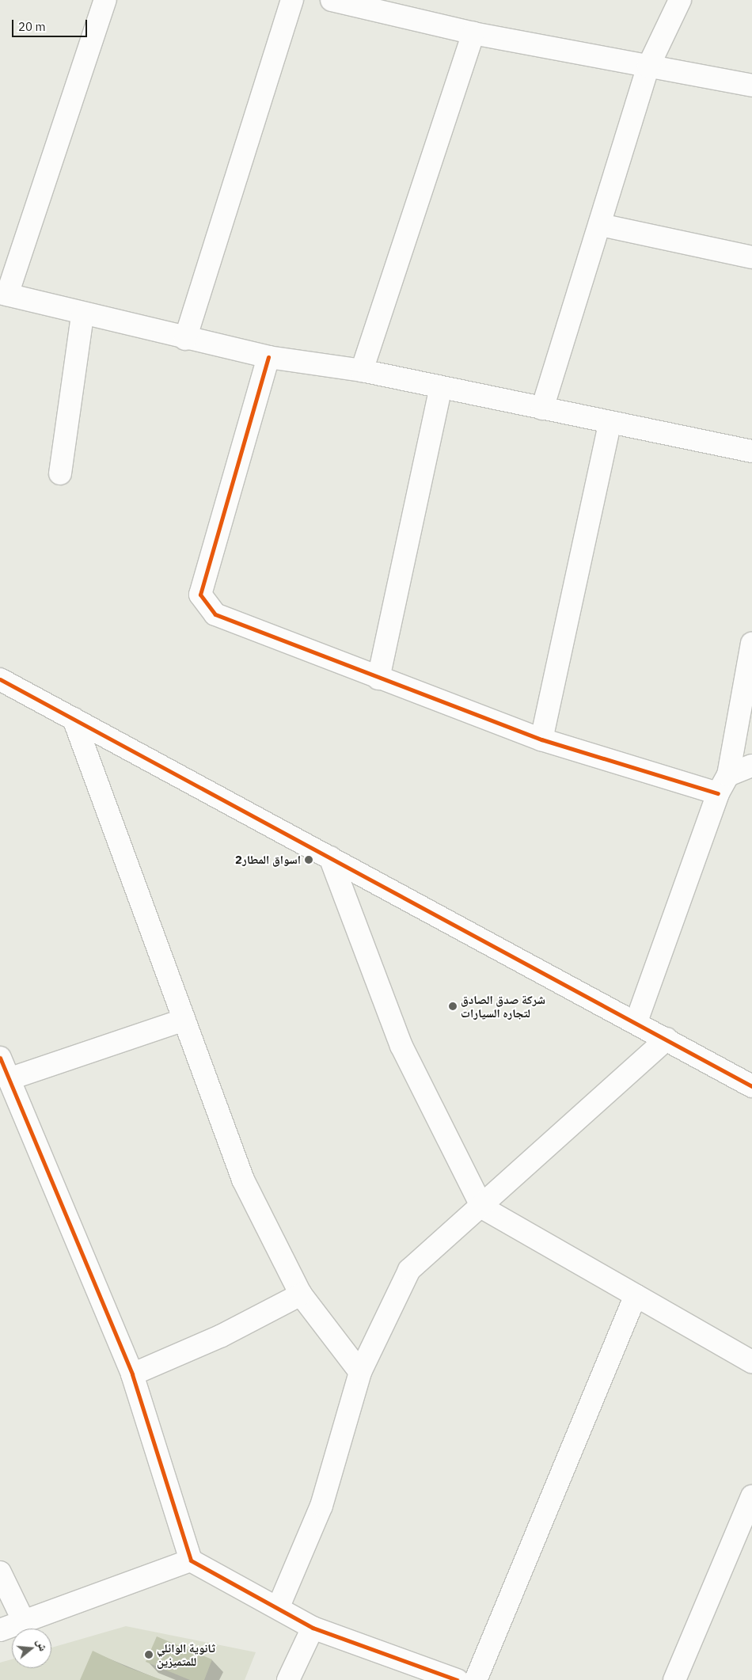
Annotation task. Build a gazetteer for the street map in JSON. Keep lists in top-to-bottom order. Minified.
{"places":["اسواق المطار2","شركة صدق الصادق لتجاره السيارات","ثانوية الوائلي للمتميزين"],"scale_bar":"20 m","north":"right"}
